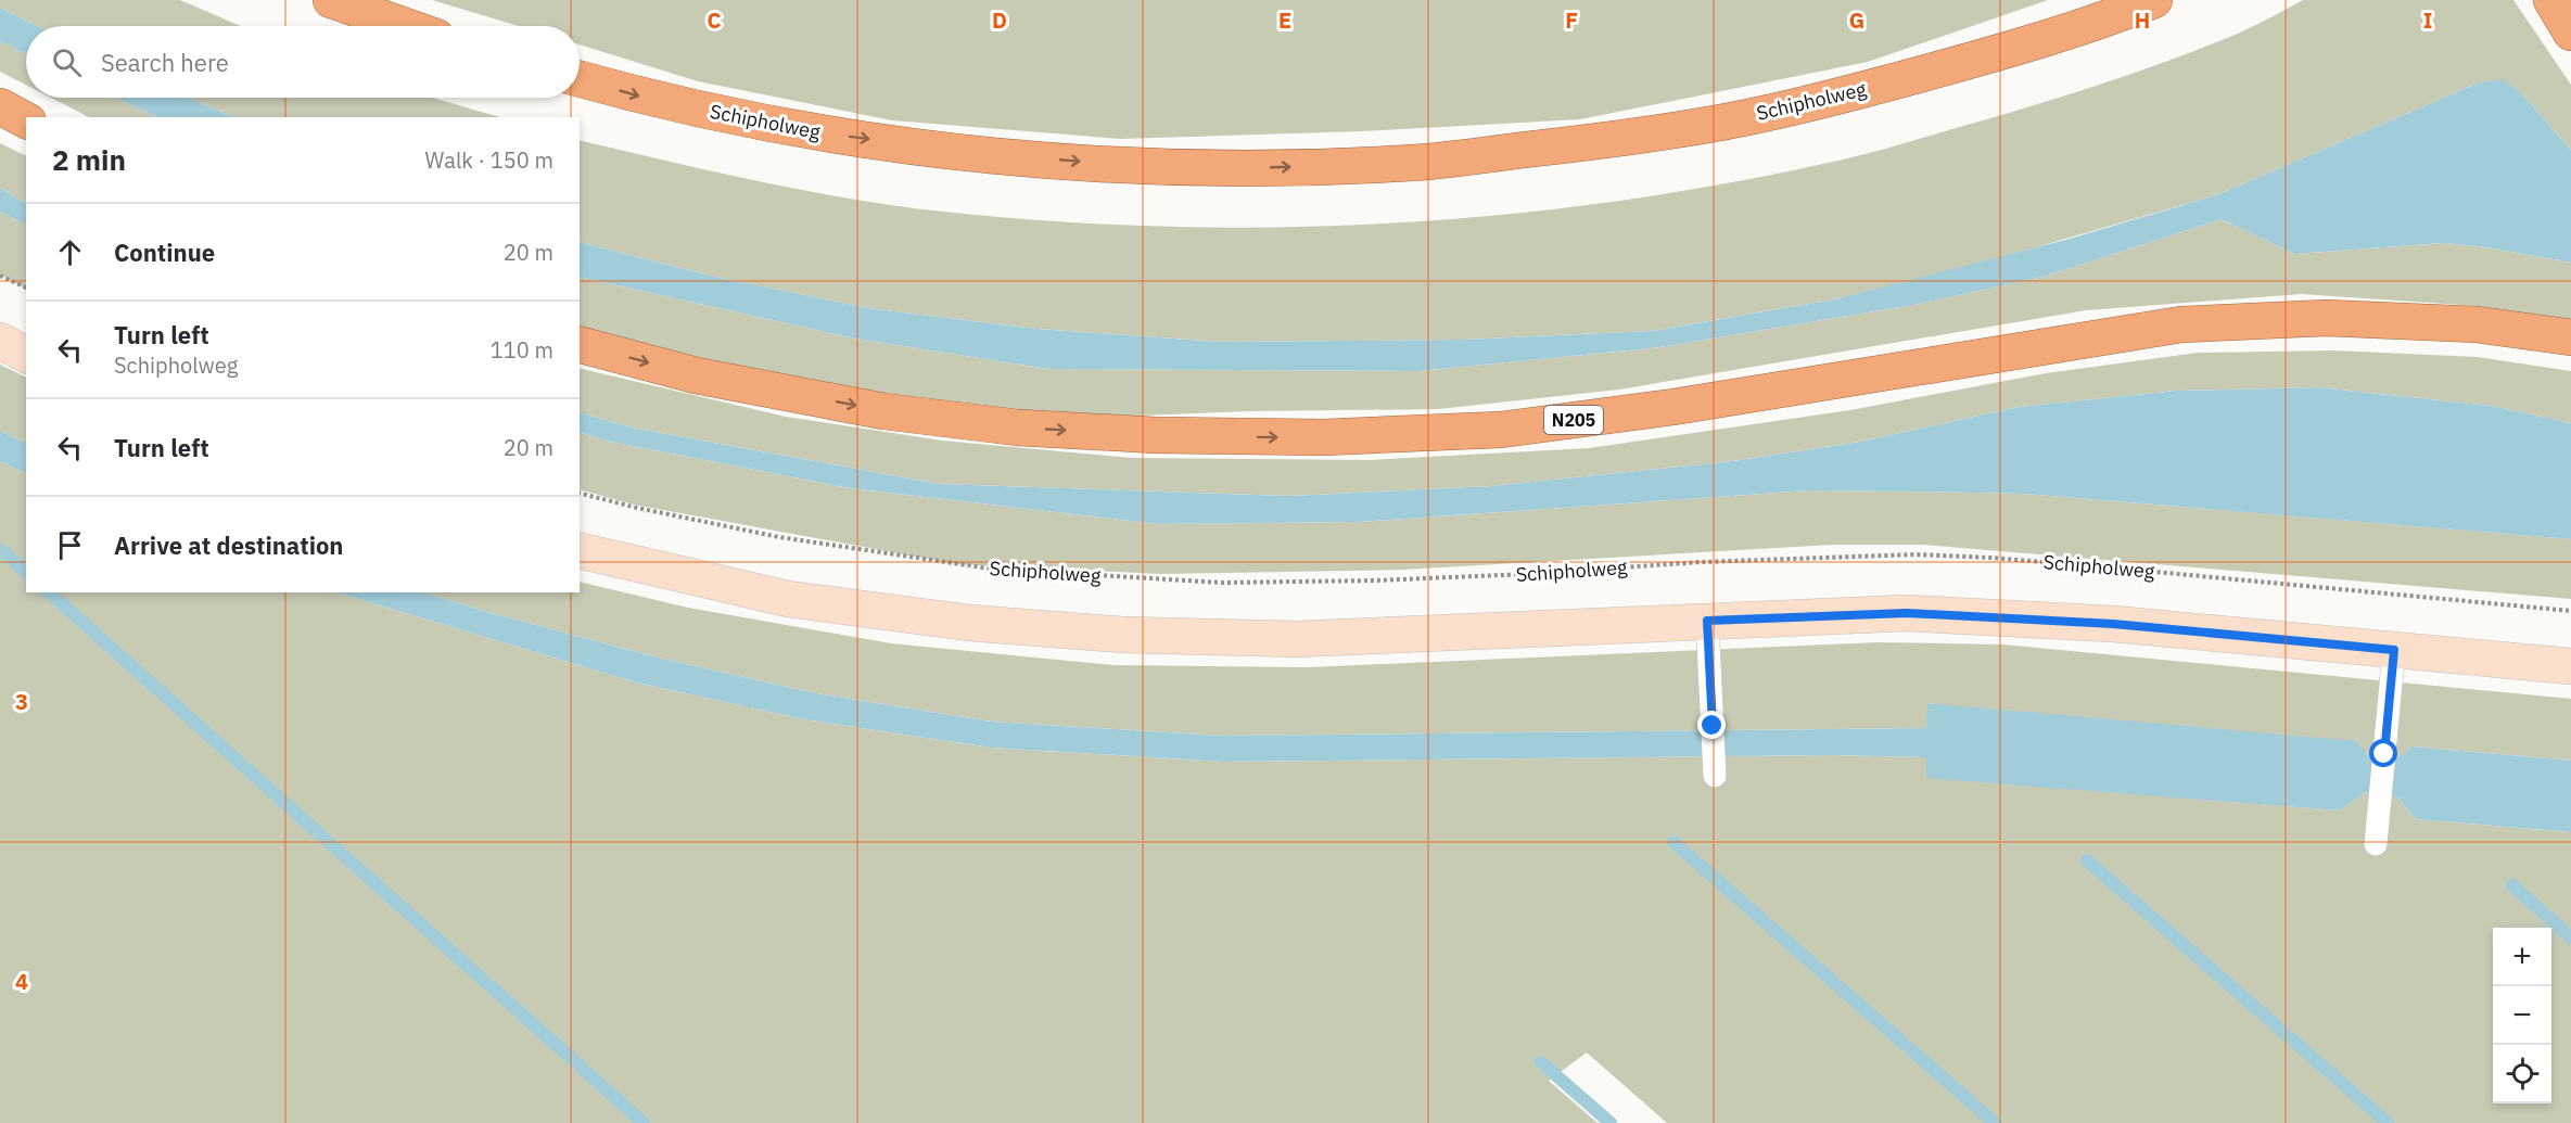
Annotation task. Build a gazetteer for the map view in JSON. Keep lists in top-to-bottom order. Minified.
{"streets":{"highway":["Schipholweg","N205"]},"page":{"search":"Search here","heading":["2 min","Walk · 150 m"],"list":[["Continue","20 m"],["Turn left","Schipholweg","110 m"],["Turn left","20 m"],"Arrive at destination"],"map_buttons":["+","−"]},"grid":{"columns":["C","D","E","F","G","H","I"],"rows":["3","4"]}}
